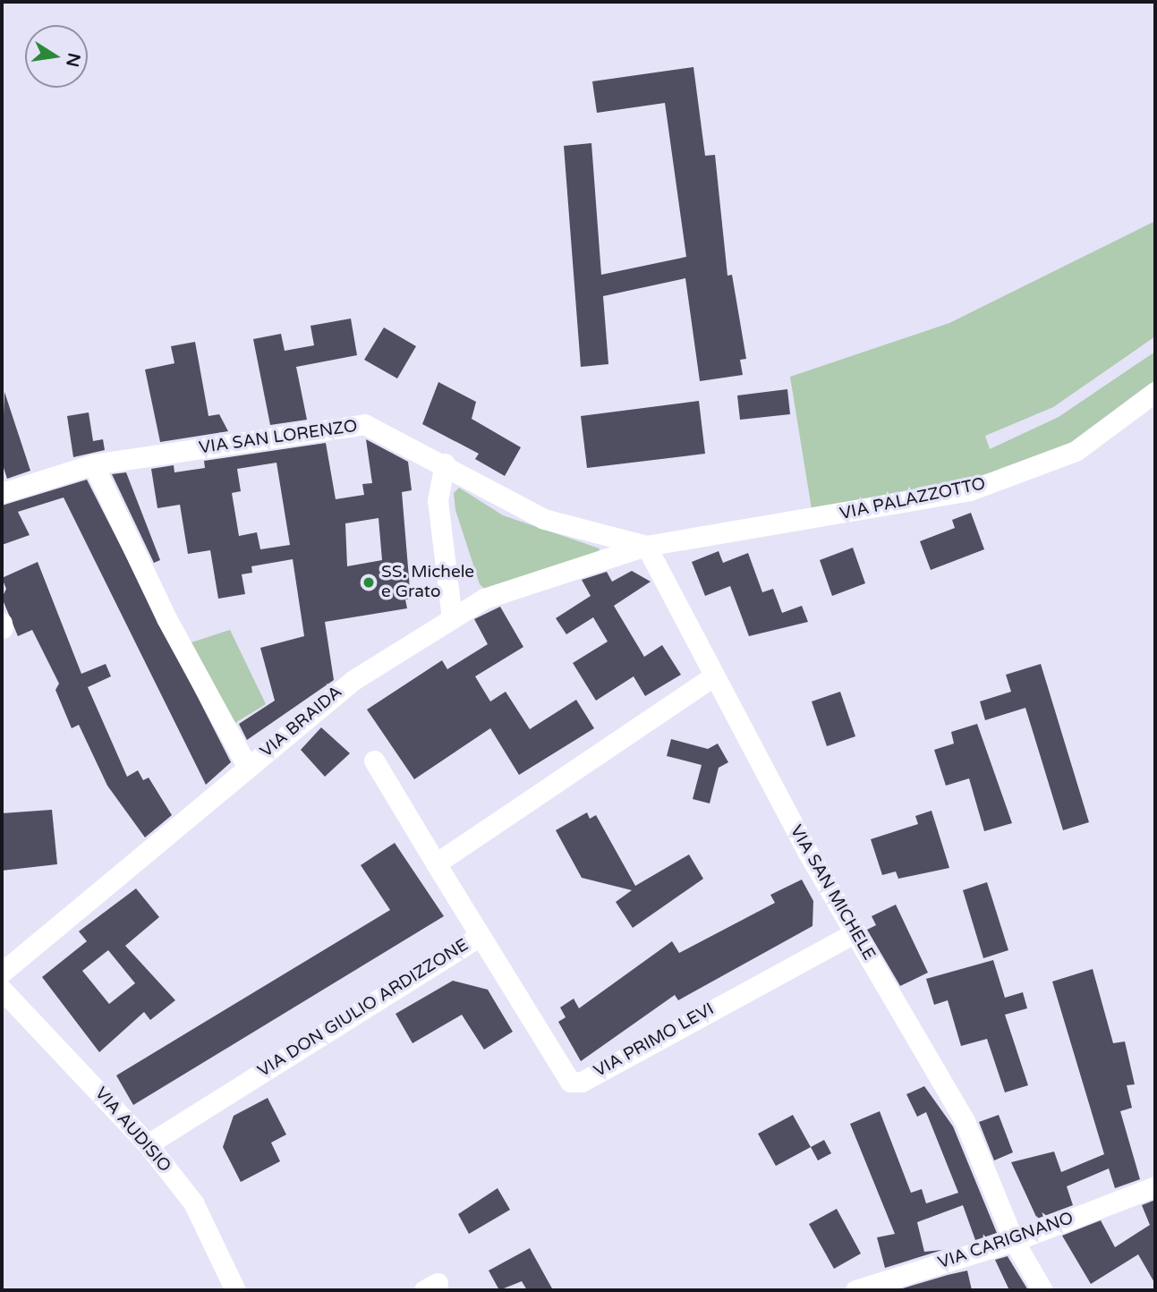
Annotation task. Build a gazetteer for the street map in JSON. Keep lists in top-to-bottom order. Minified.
{"streets":{"street":["VIA SAN LORENZO","VIA PALAZZOTTO","VIA BRAIDA","VIA SAN MICHELE","VIA DON GIULIO ARDIZZONE","VIA PRIMO LEVI","VIA AUDISIO","VIA CARIGNANO"]},"crossings":[["VIA SAN LORENZO","VIA PALAZZOTTO"],["VIA SAN LORENZO","VIA BRAIDA"],["VIA SAN LORENZO","VIA SAN MICHELE"],["VIA PALAZZOTTO","VIA BRAIDA"],["VIA PALAZZOTTO","VIA SAN MICHELE"],["VIA BRAIDA","VIA SAN MICHELE"],["VIA SAN MICHELE","VIA PRIMO LEVI"],["VIA SAN MICHELE","VIA CARIGNANO"],["VIA DON GIULIO ARDIZZONE","VIA PRIMO LEVI"],["VIA DON GIULIO ARDIZZONE","VIA AUDISIO"]],"places":["SS. Michele e Grato"],"north":"right"}
